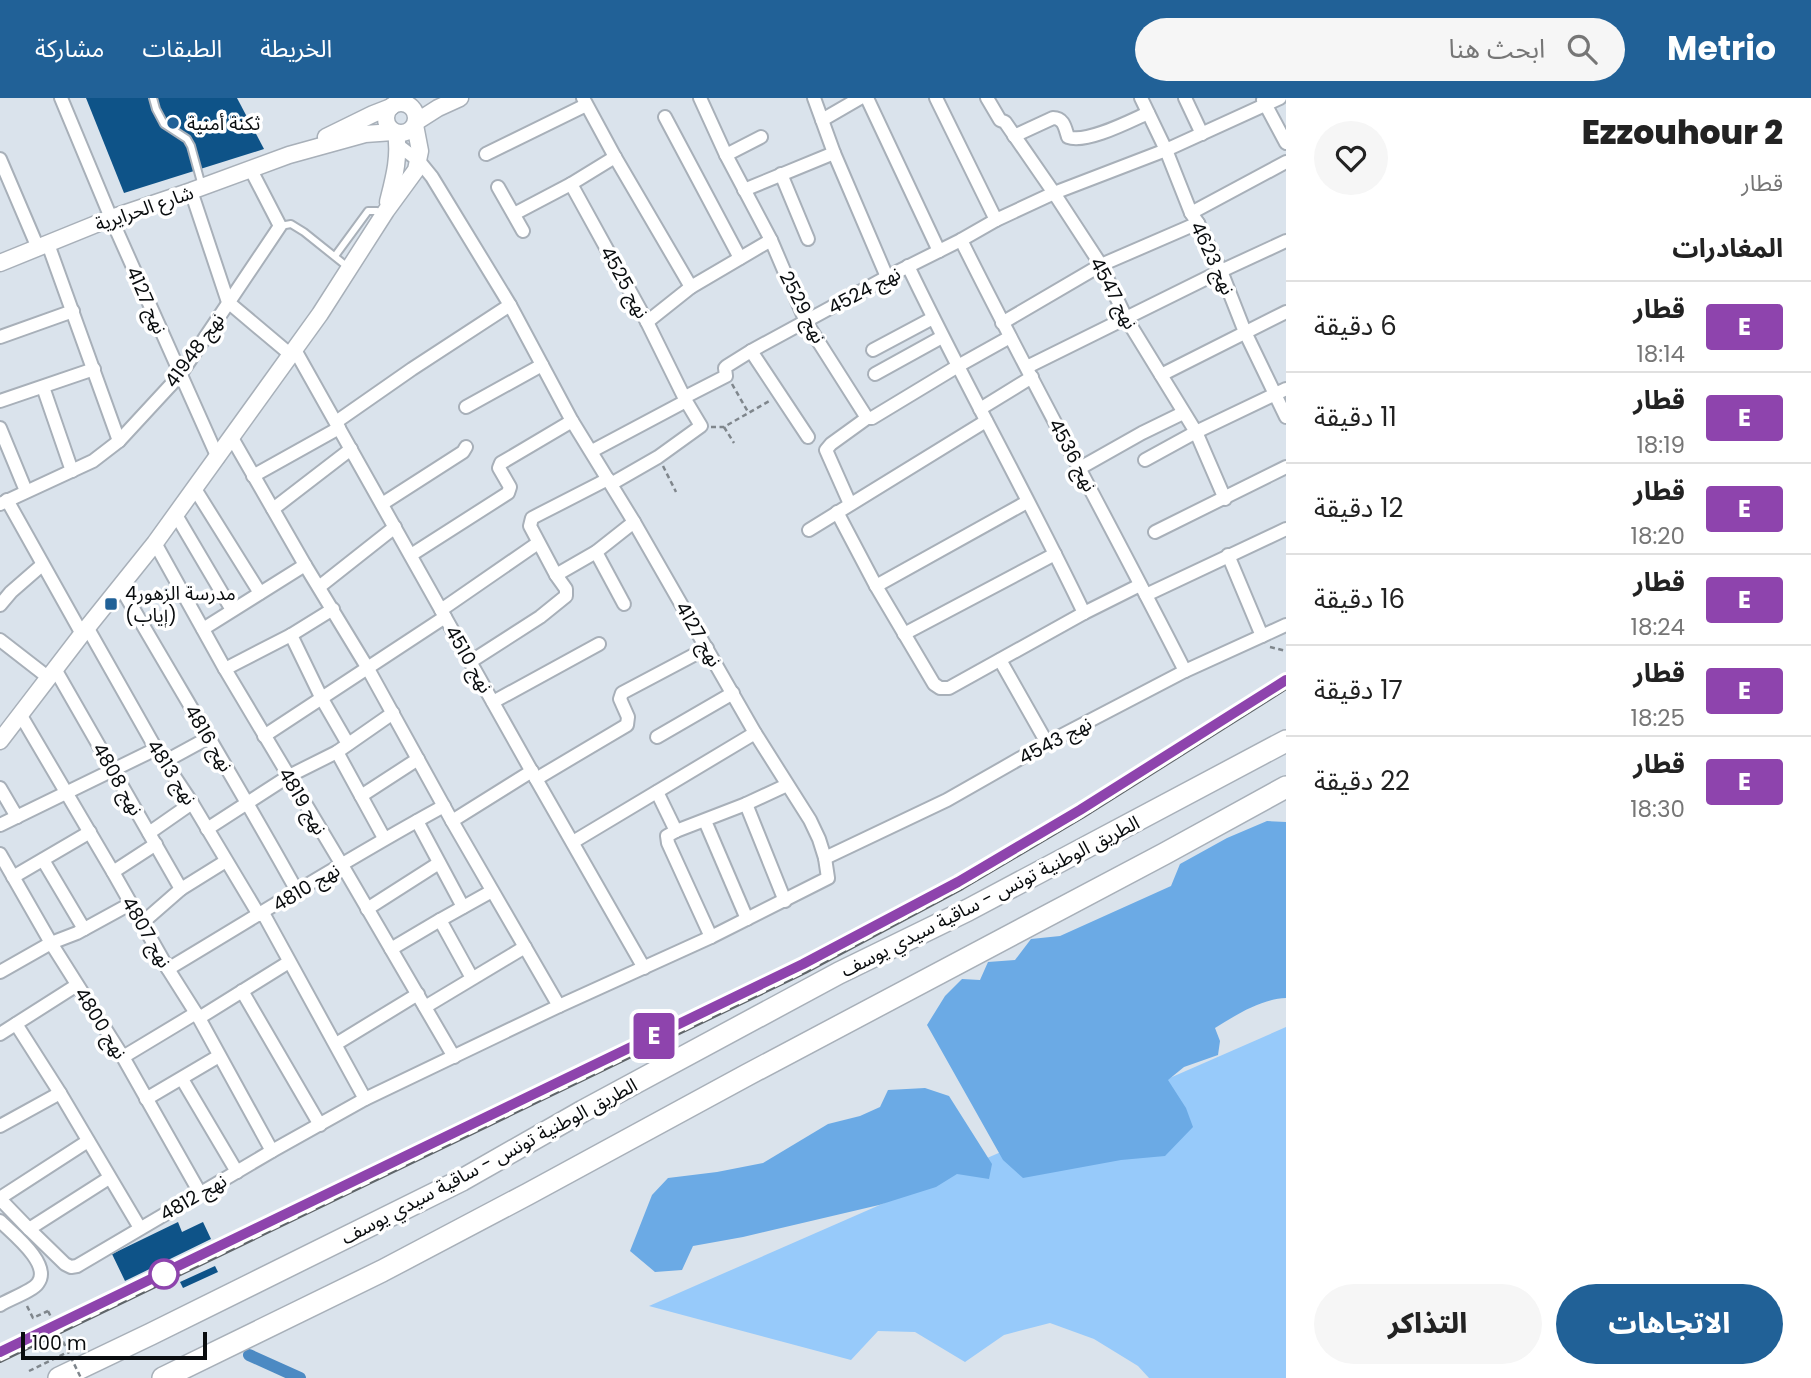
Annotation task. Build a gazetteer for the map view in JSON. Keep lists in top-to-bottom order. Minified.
{"streets":{"highway":["الطريق الوطنية تونس - ساقية سيدي يوسف"],"main road":["شارع الحرايرية"],"street":["نهج 4623","نهج 4525","نهج 4524","نهج 4547","نهج 4127","نهج 2529","نهج 41948","نهج 4536","نهج 4510","نهج 4816","نهج 4543","نهج 4813","نهج 4808","نهج 4819","نهج 4810","نهج 4807","نهج 4800","نهج 4812"]},"crossings":[["شارع الحرايرية","نهج 4127"],["نهج 4623","نهج 4524"],["نهج 4525","نهج 4524"],["نهج 4524","نهج 4547"],["نهج 4524","نهج 4127"],["نهج 4524","نهج 2529"],["نهج 4524","نهج 4536"],["نهج 4127","نهج 41948"],["نهج 4127","نهج 4543"],["نهج 41948","نهج 4813"],["نهج 4536","نهج 4543"],["نهج 4816","نهج 4810"],["نهج 4813","نهج 4810"],["نهج 4813","نهج 4812"],["نهج 4819","نهج 4810"],["نهج 4810","نهج 4807"],["نهج 4807","نهج 4812"],["نهج 4800","نهج 4812"]],"places":{"other":["ثكنة أمنية"],"transit":["مدرسة الزهور4 (إياب)"]},"scale_bar":"100 m","page":{"header":"Metrio","search":"ابحث هنا","nav":["الخريطة","الطبقات","مشاركة"],"heading":[["Ezzouhour 2","قطار"],"المغادرات"],"on_map":"E","list":[{"mark":"E","name":"قطار","note":"18:14","value":"6 دقيقة"},{"mark":"E","name":"قطار","note":"18:19","value":"11 دقيقة"},{"mark":"E","name":"قطار","note":"18:20","value":"12 دقيقة"},{"mark":"E","name":"قطار","note":"18:24","value":"16 دقيقة"},{"mark":"E","name":"قطار","note":"18:25","value":"17 دقيقة"},{"mark":"E","name":"قطار","note":"18:30","value":"22 دقيقة"}],"buttons":["الاتجاهات","التذاكر"],"scale":"100 m"}}
